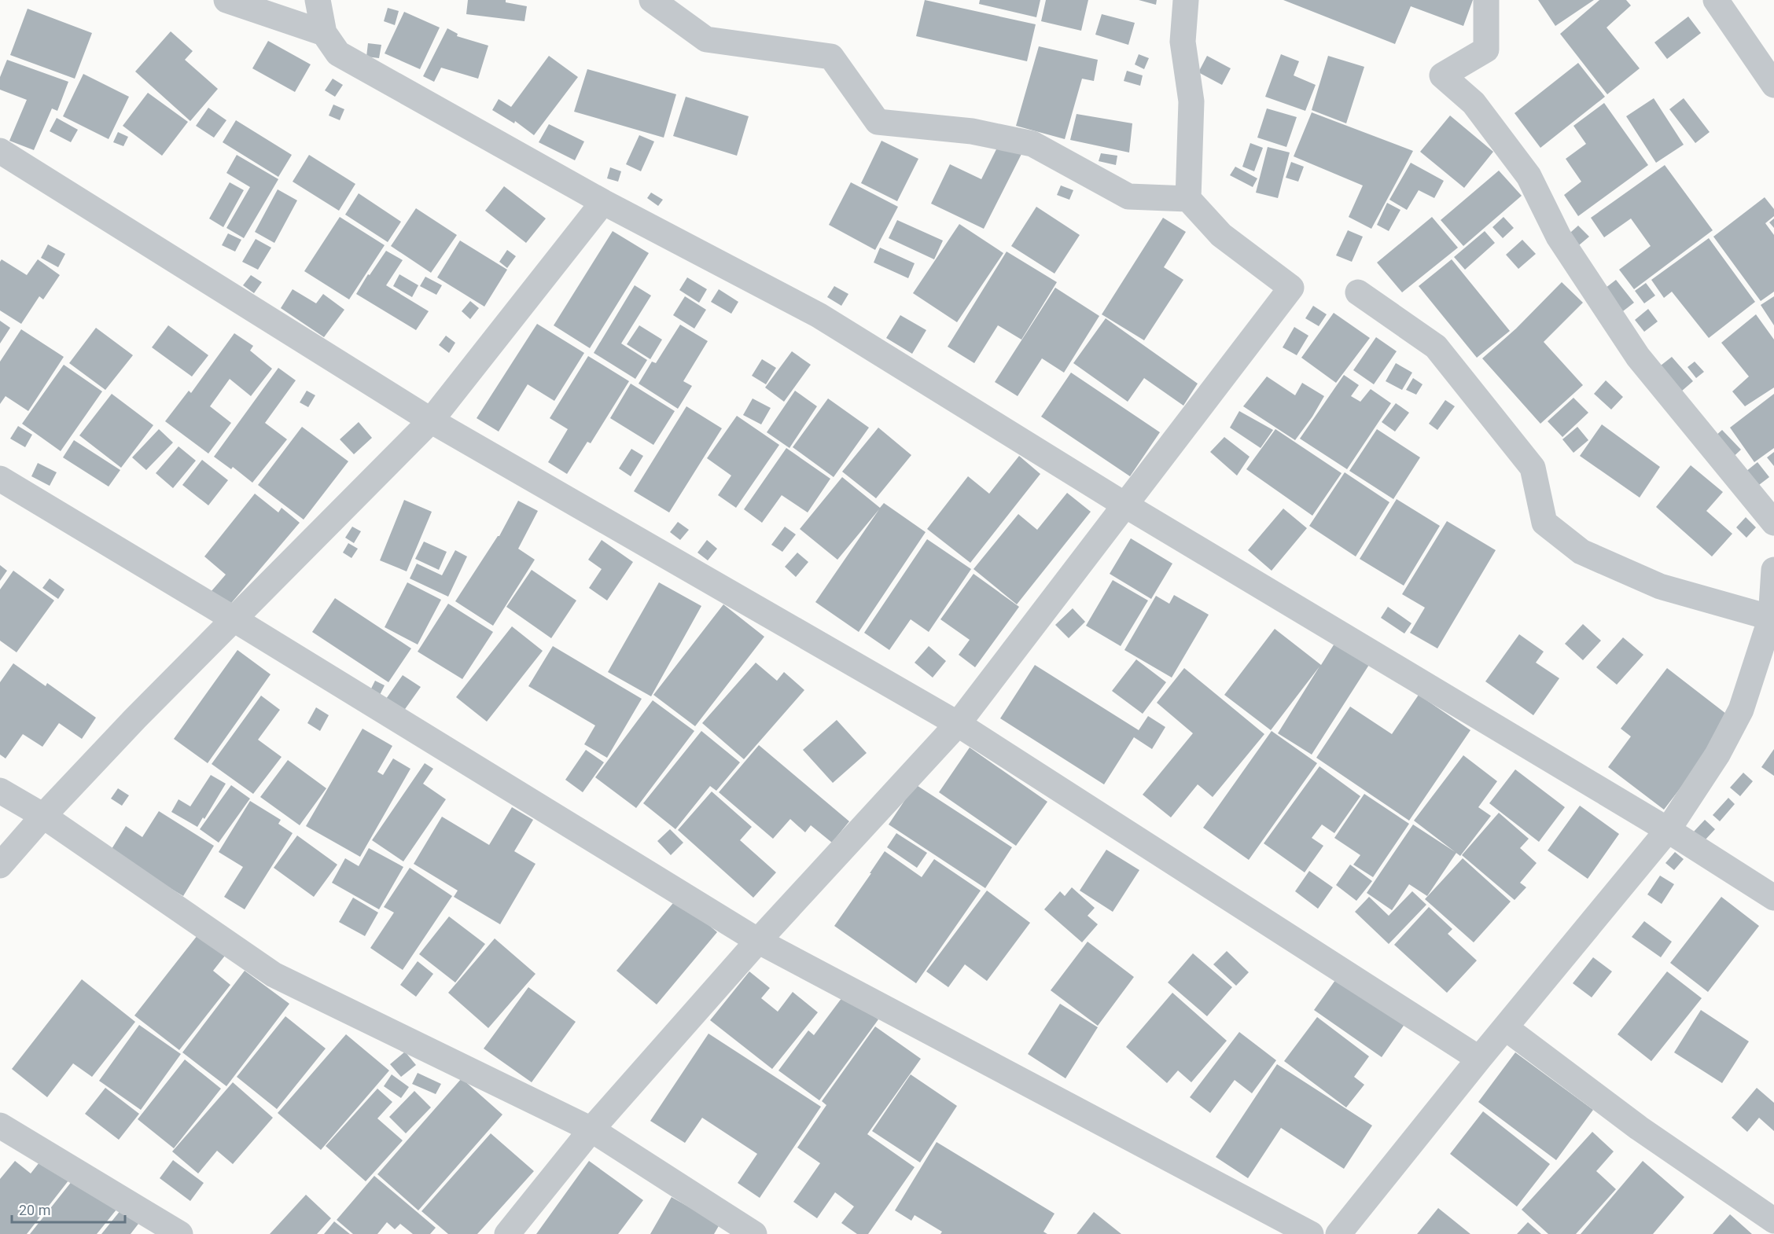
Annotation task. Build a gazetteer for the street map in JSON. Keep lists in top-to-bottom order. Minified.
{"scale_bar":"20 m"}
